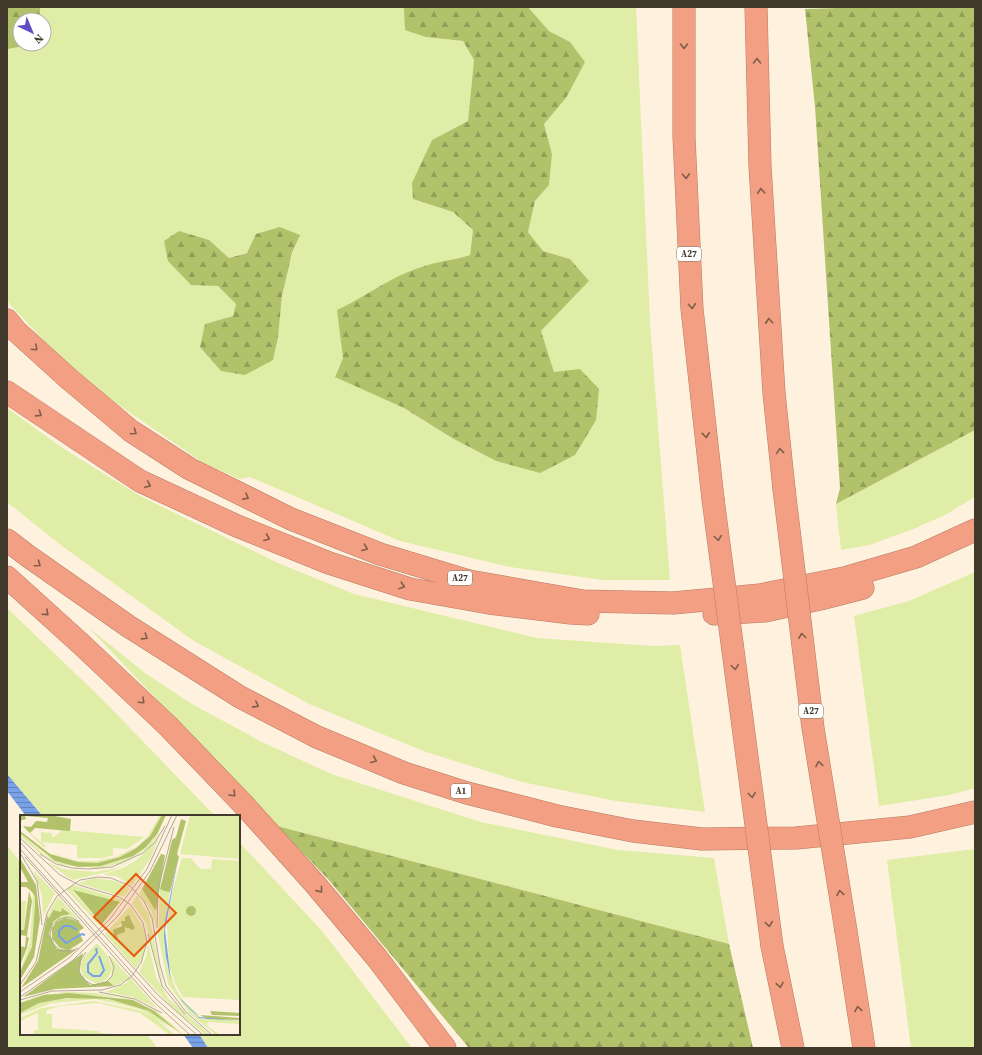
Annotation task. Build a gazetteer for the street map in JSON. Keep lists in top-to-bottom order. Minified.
{"streets":{"highway":["A27","A1"]},"north":"bottom right"}
